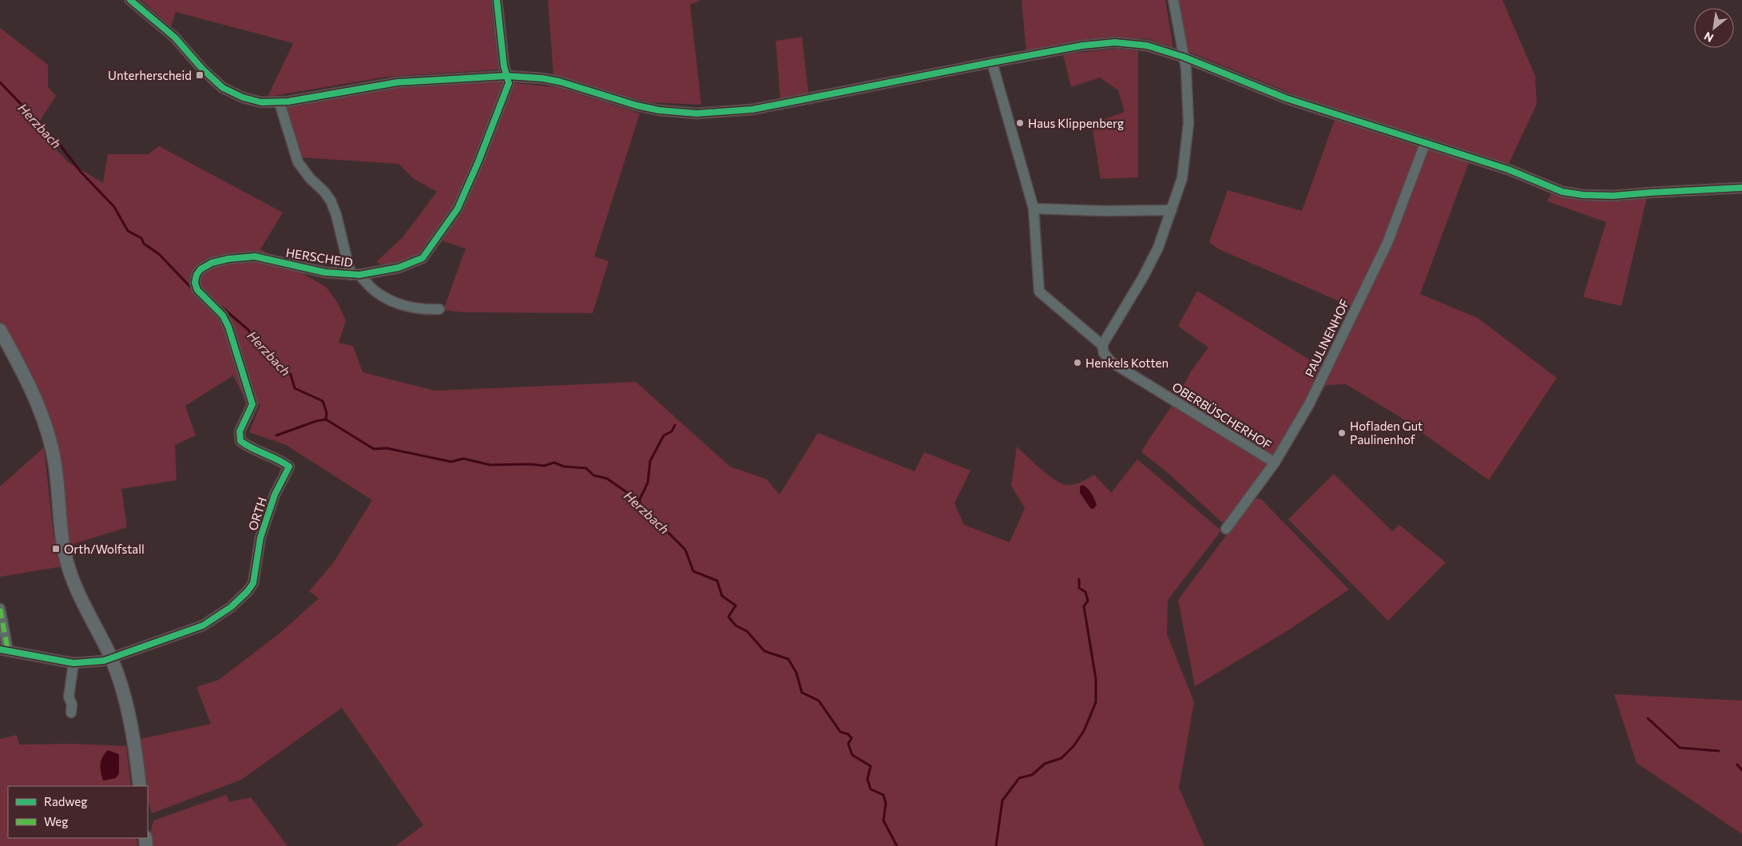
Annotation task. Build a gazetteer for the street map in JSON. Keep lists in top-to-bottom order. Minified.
{"streets":{"street":["HERSCHEID","PAULINENHOF","OBERBÜSCHERHOF","ORTH"]},"crossings":[["HERSCHEID","ORTH"],["PAULINENHOF","OBERBÜSCHERHOF"]],"water":["Herzbach"],"places":{"transit":["Unterherscheid","Orth/Wolfstall"],"other":["Haus Klippenberg","Henkels Kotten","Hofladen Gut Paulinenhof"]},"legend":["Radweg","Weg"],"north":"bottom left"}
